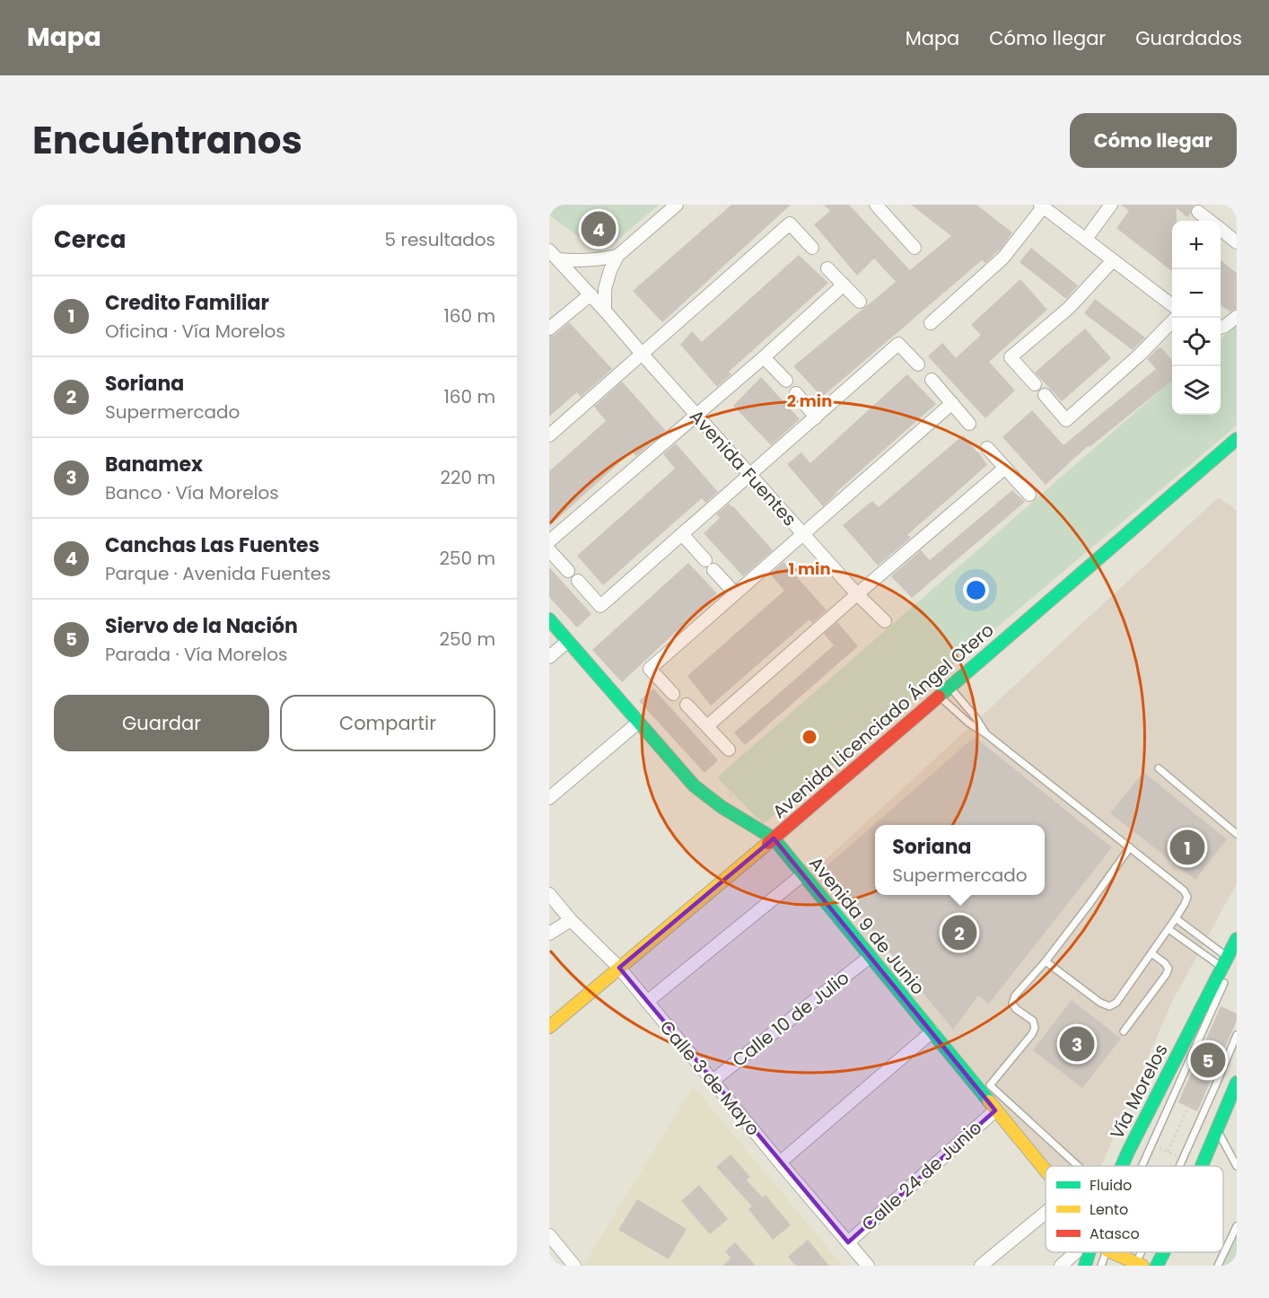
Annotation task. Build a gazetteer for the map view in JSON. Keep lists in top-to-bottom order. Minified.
{"streets":{"main road":["Avenida Licenciado Ángel Otero","Avenida 9 de Junio","Vía Morelos"],"street":["Avenida Fuentes","Calle 10 de Julio","Calle 3 de Mayo","Calle 24 de Junio"]},"crossings":[["Avenida Licenciado Ángel Otero","Avenida 9 de Junio"],["Avenida Licenciado Ángel Otero","Calle 3 de Mayo"],["Avenida 9 de Junio","Calle 10 de Julio"],["Avenida 9 de Junio","Calle 24 de Junio"],["Calle 10 de Julio","Calle 3 de Mayo"],["Calle 3 de Mayo","Calle 24 de Junio"]],"legend":["Fluido","Lento","Atasco"],"page":{"header":"Mapa","nav":["Mapa","Cómo llegar","Guardados"],"title":"Encuéntranos","buttons":["Cómo llegar",["Guardar","Compartir"]],"heading":["Cerca","5 resultados"],"pins":["4","1","2","3","5"],"map_buttons":["+","−"],"list":[{"mark":"1","name":"Credito Familiar","note":"Oficina · Vía Morelos","value":"160 m"},{"mark":"2","name":"Soriana","note":"Supermercado","value":"160 m"},{"mark":"3","name":"Banamex","note":"Banco · Vía Morelos","value":"220 m"},{"mark":"4","name":"Canchas Las Fuentes","note":"Parque · Avenida Fuentes","value":"250 m"},{"mark":"5","name":"Siervo de la Nación","note":"Parada · Vía Morelos","value":"250 m"}],"popup":["Soriana","Supermercado"]},"rings":["2 min","1 min"]}
